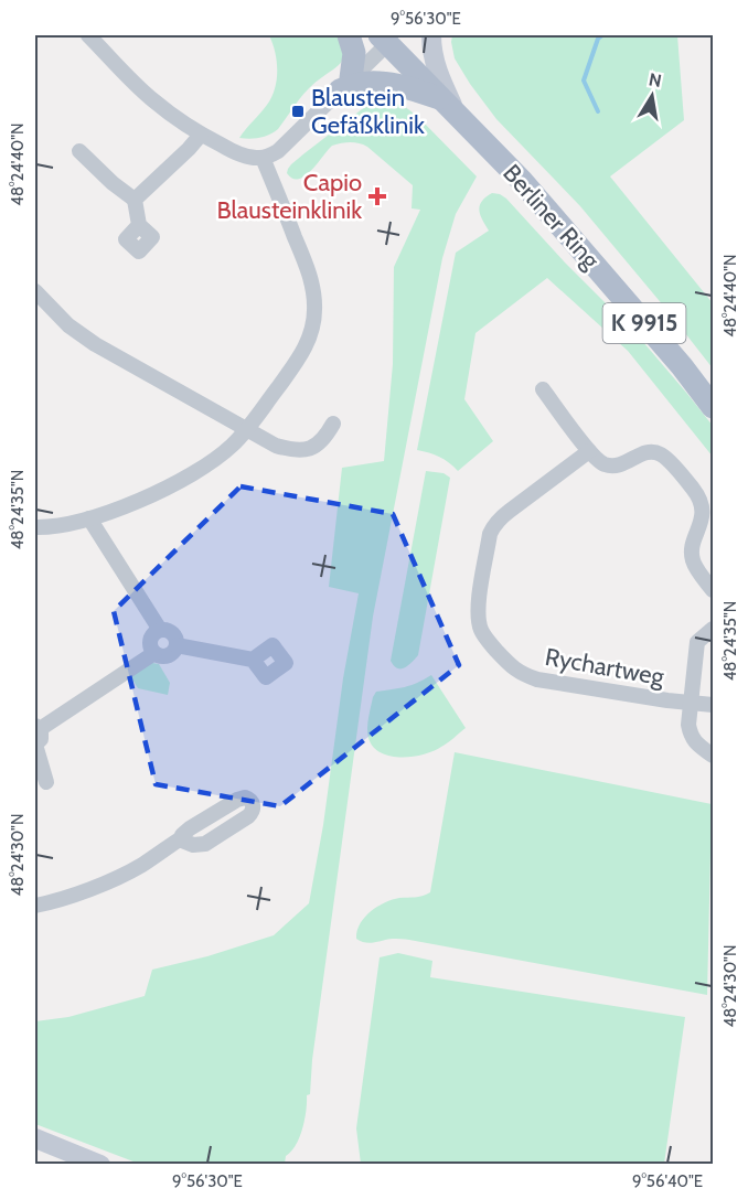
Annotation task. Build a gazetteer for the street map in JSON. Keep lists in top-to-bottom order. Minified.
{"streets":{"main road":["Berliner Ring","K 9915"],"street":["Rychartweg"]},"places":{"transit":["Blaustein Gefäßklinik"],"health":["Capio Blausteinklinik"]},"north":"top","coordinates":["9°56'30\"E","48°24'40\"N","48°24'35\"N","48°24'30\"N","9°56'40\"E"]}
